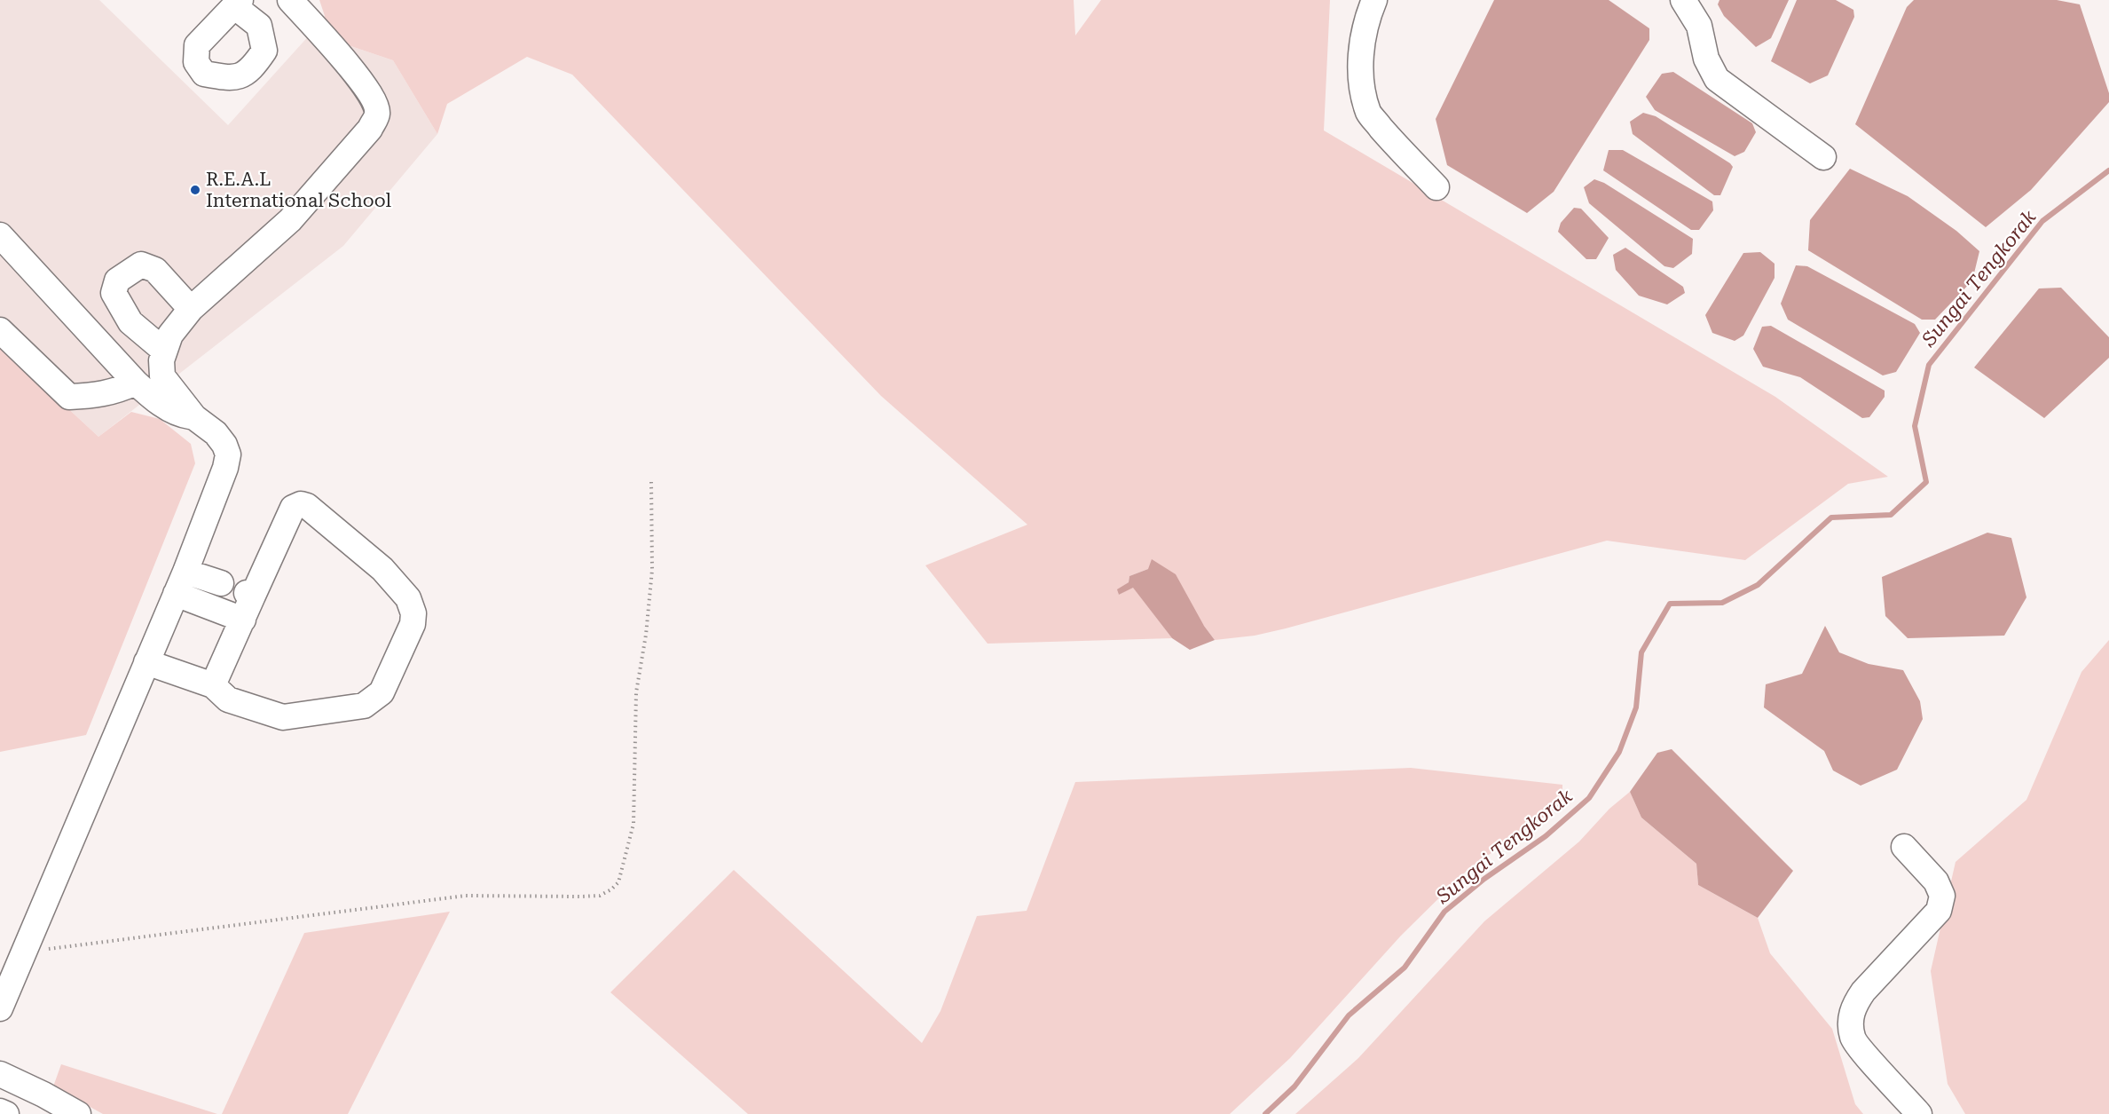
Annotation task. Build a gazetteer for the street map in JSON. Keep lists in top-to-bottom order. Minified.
{"water":["Sungai Tengkorak"],"places":["R.E.A.L International School"]}
